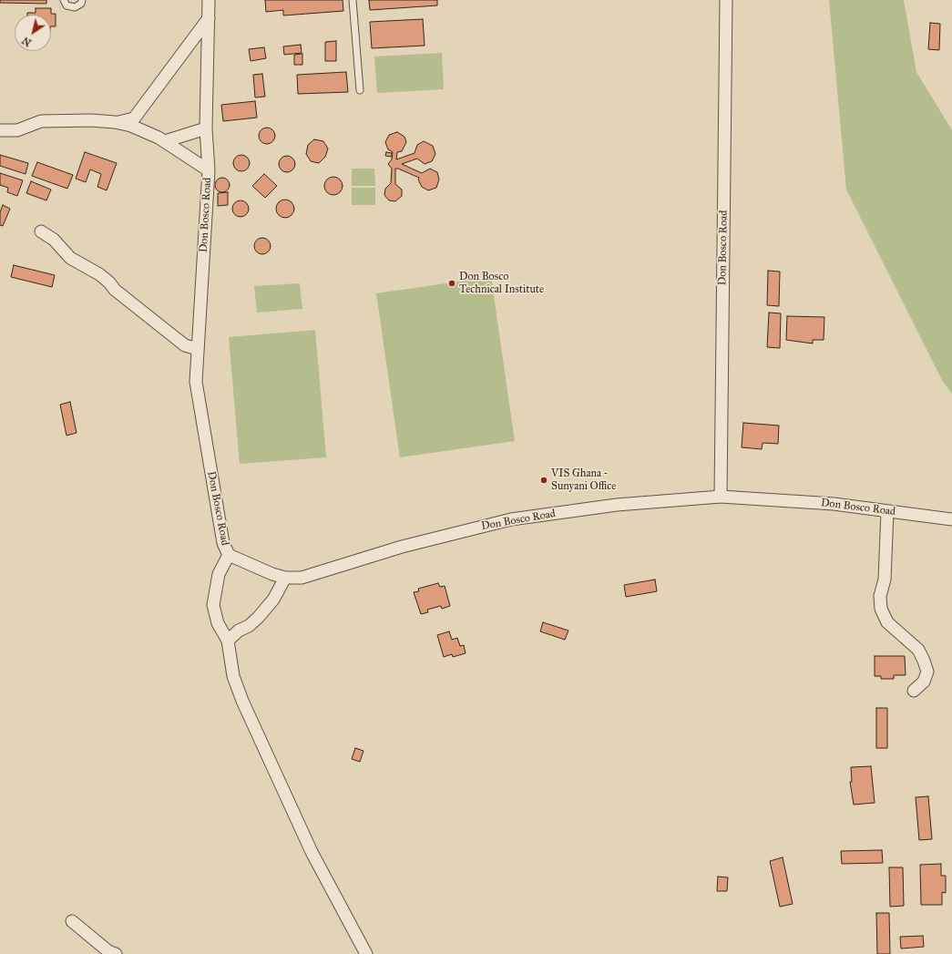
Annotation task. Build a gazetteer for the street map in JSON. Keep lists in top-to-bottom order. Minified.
{"streets":{"street":["Don Bosco Road"]},"places":["Don Bosco Technical Institute","VIS Ghana - Sunyani Office"],"north":"bottom left"}
